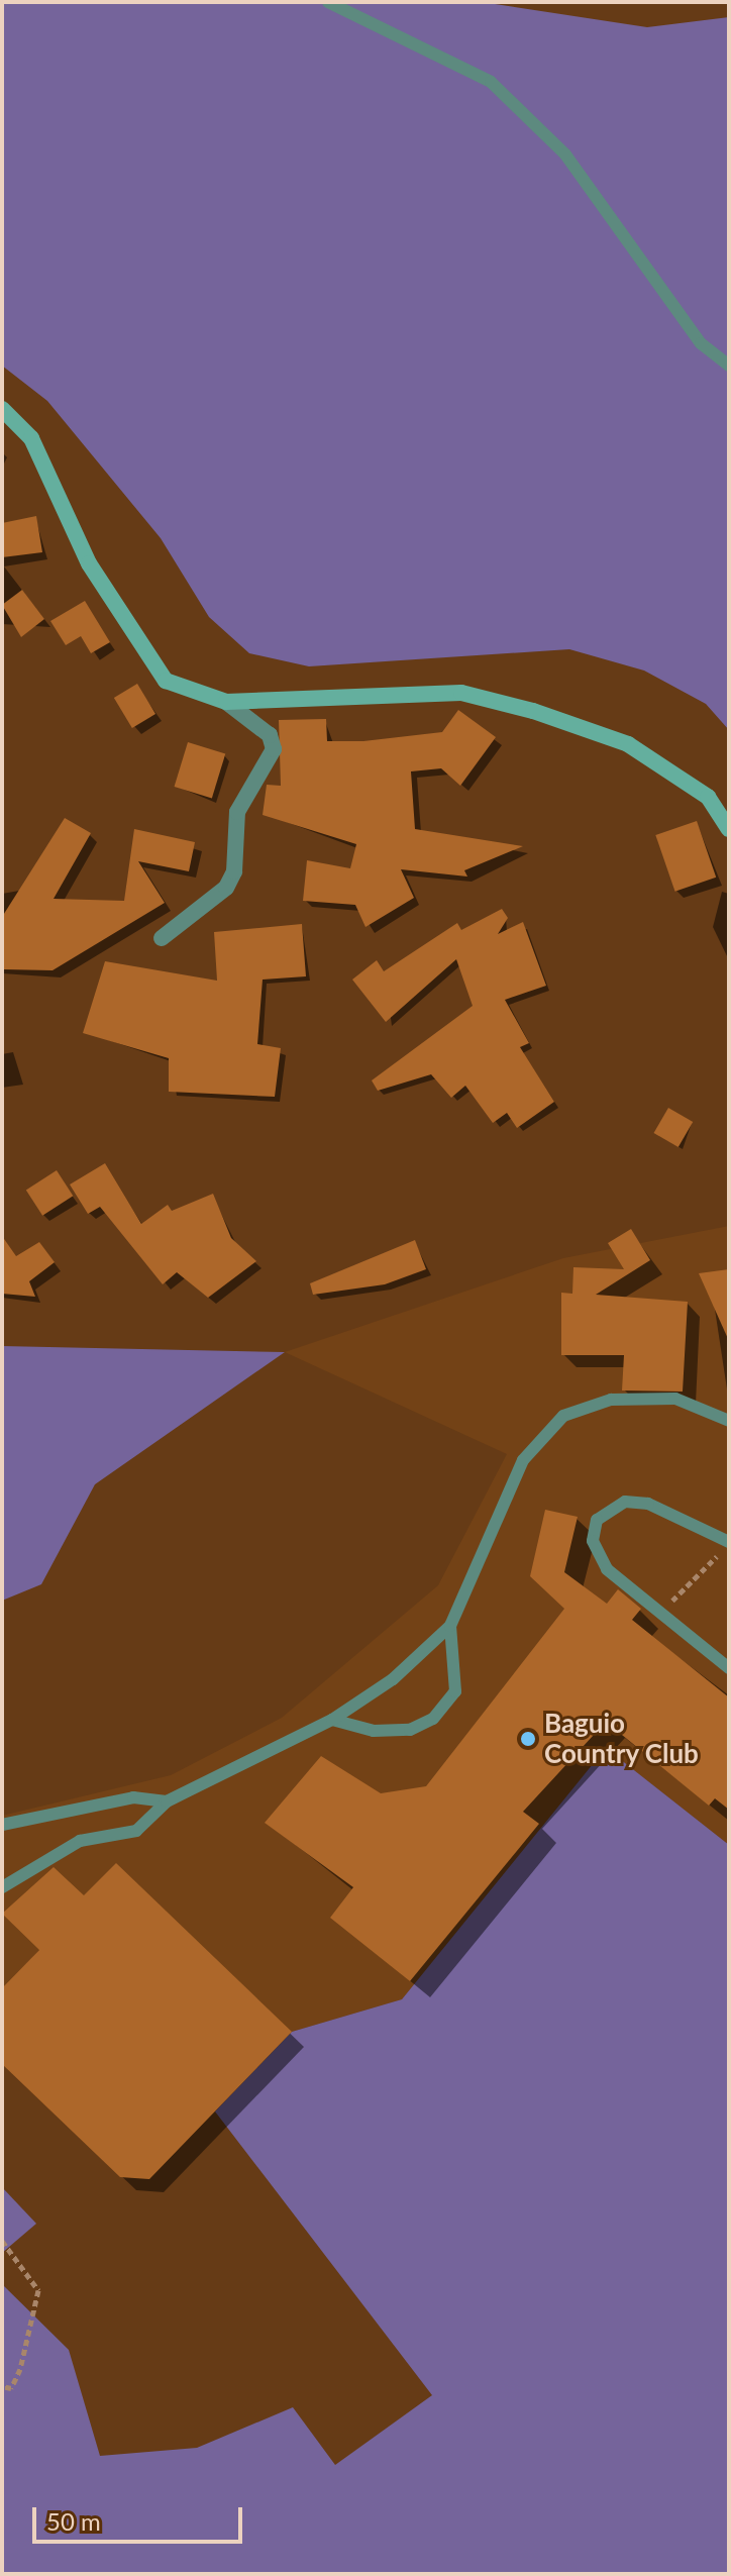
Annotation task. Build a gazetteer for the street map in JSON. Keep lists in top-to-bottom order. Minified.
{"places":["Baguio Country Club"],"scale_bar":"50 m"}
